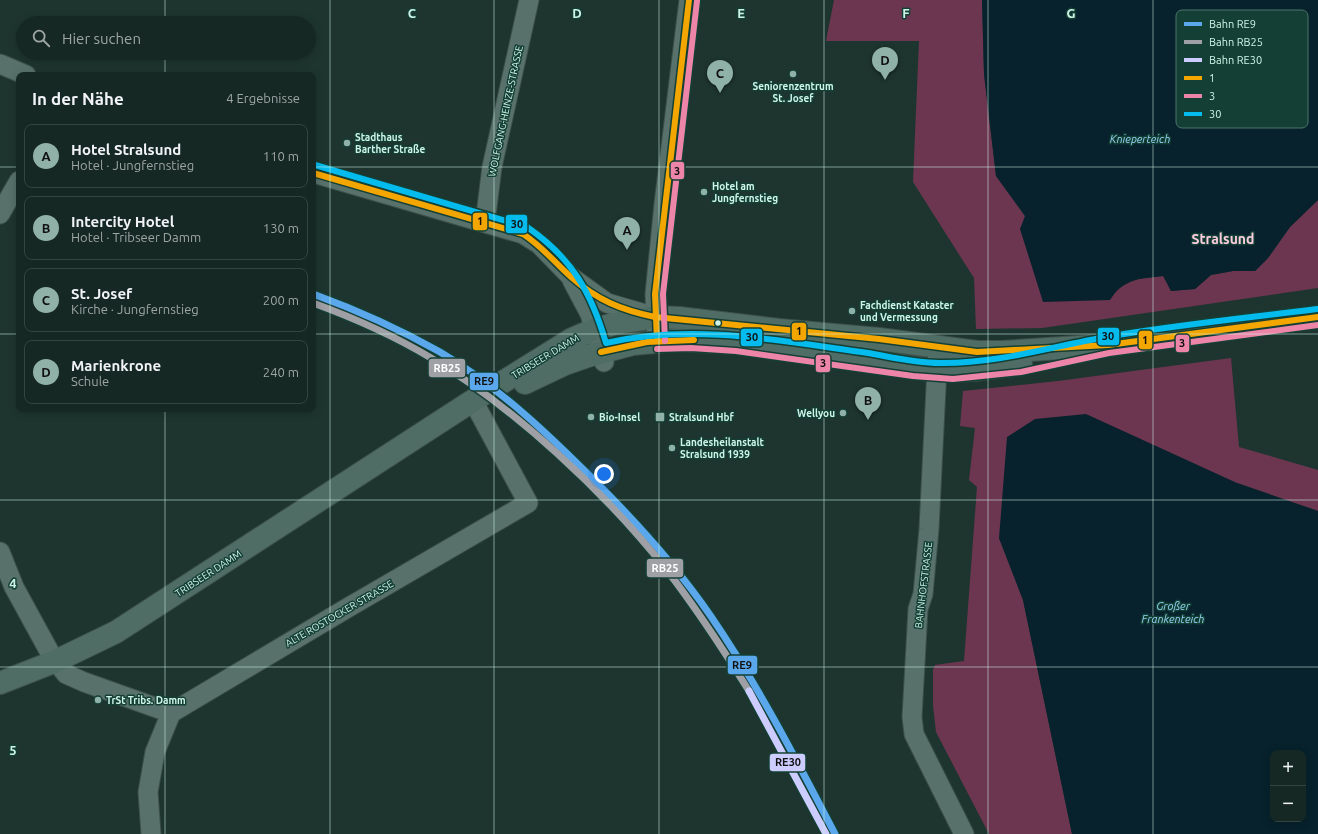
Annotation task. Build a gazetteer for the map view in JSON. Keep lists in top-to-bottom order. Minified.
{"streets":{"main road":["TRIBSEER DAMM"],"street":["WOLFGANG-HEINZE-STRASSE","BAHNHOFSTRASSE","ALTE ROSTOCKER STRASSE"]},"crossings":[["TRIBSEER DAMM","BAHNHOFSTRASSE"],["TRIBSEER DAMM","ALTE ROSTOCKER STRASSE"]],"districts":["Stralsund"],"water":["Knieperteich","Großer Frankenteich"],"places":{"other":["Seniorenzentrum St. Josef","Stadthaus Barther Straße","Hotel am Jungfernstieg","Fachdienst Kataster und Vermessung","Wellyou","Bio-Insel","Landesheilanstalt Stralsund 1939","TrSt Tribs. Damm"],"transit":["Stralsund Hbf"]},"lines":["transit line 1","transit line 3","transit line 30","rail line RE9","rail line RB25","rail line RE30"],"legend":["Bahn RE9","Bahn RB25","Bahn RE30","1","3","30"],"page":{"search":"Hier suchen","pins":["D","C","A","B"],"heading":["In der Nähe","4 Ergebnisse"],"list":[{"mark":"A","name":"Hotel Stralsund","note":"Hotel · Jungfernstieg","value":"110 m"},{"mark":"B","name":"Intercity Hotel","note":"Hotel · Tribseer Damm","value":"130 m"},{"mark":"C","name":"St. Josef","note":"Kirche · Jungfernstieg","value":"200 m"},{"mark":"D","name":"Marienkrone","note":"Schule","value":"240 m"}],"map_buttons":["+","−"]},"grid":{"columns":["C","D","E","F","G"],"rows":["4","5"]}}
